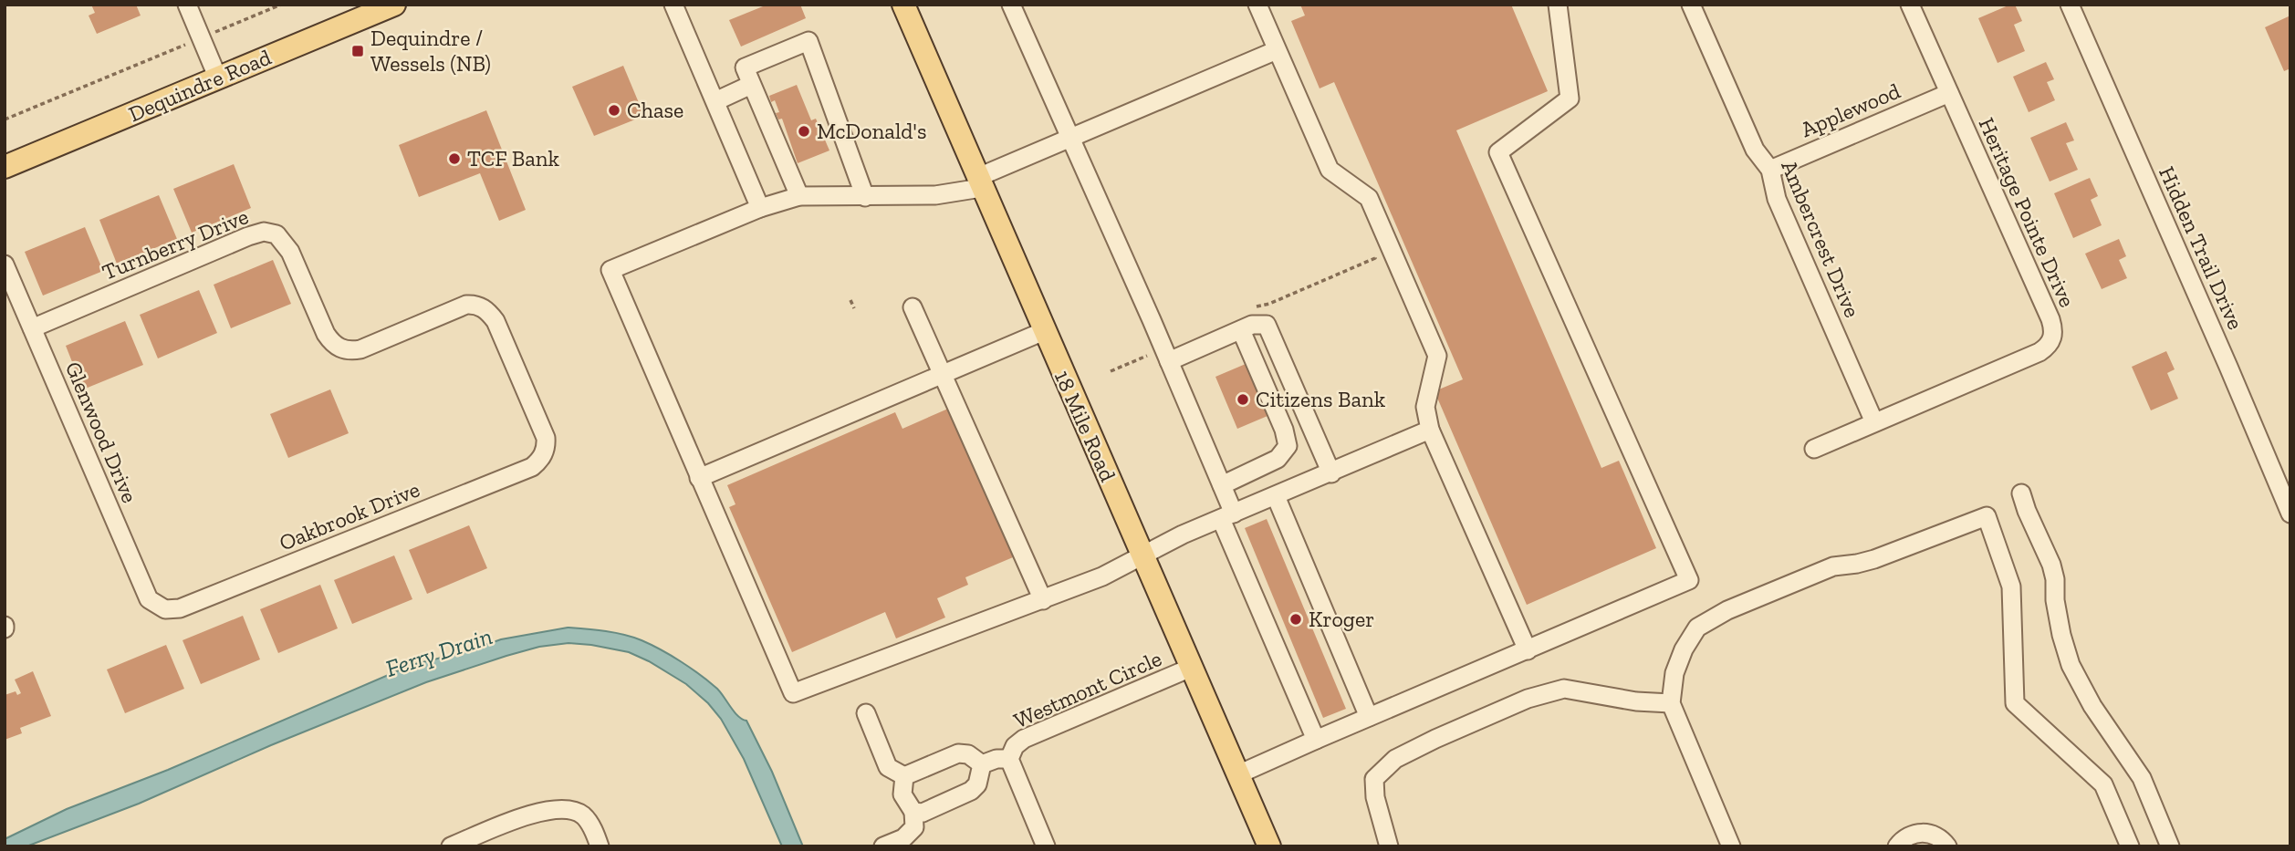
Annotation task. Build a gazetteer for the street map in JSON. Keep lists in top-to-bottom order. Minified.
{"streets":{"main road":["Dequindre Road","18 Mile Road"],"street":["Applewood","Heritage Pointe Drive","Ambercrest Drive","Turnberry Drive","Hidden Trail Drive","Glenwood Drive","Oakbrook Drive","Westmont Circle"]},"crossings":[["Applewood","Heritage Pointe Drive"],["Applewood","Ambercrest Drive"],["Heritage Pointe Drive","Ambercrest Drive"],["Turnberry Drive","Glenwood Drive"],["Turnberry Drive","Oakbrook Drive"],["18 Mile Road","Westmont Circle"],["Glenwood Drive","Oakbrook Drive"]],"water":["Ferry Drain"],"places":{"transit":["Dequindre / Wessels (NB)"],"other":["Chase","McDonald's","TCF Bank","Citizens Bank","Kroger"]}}
